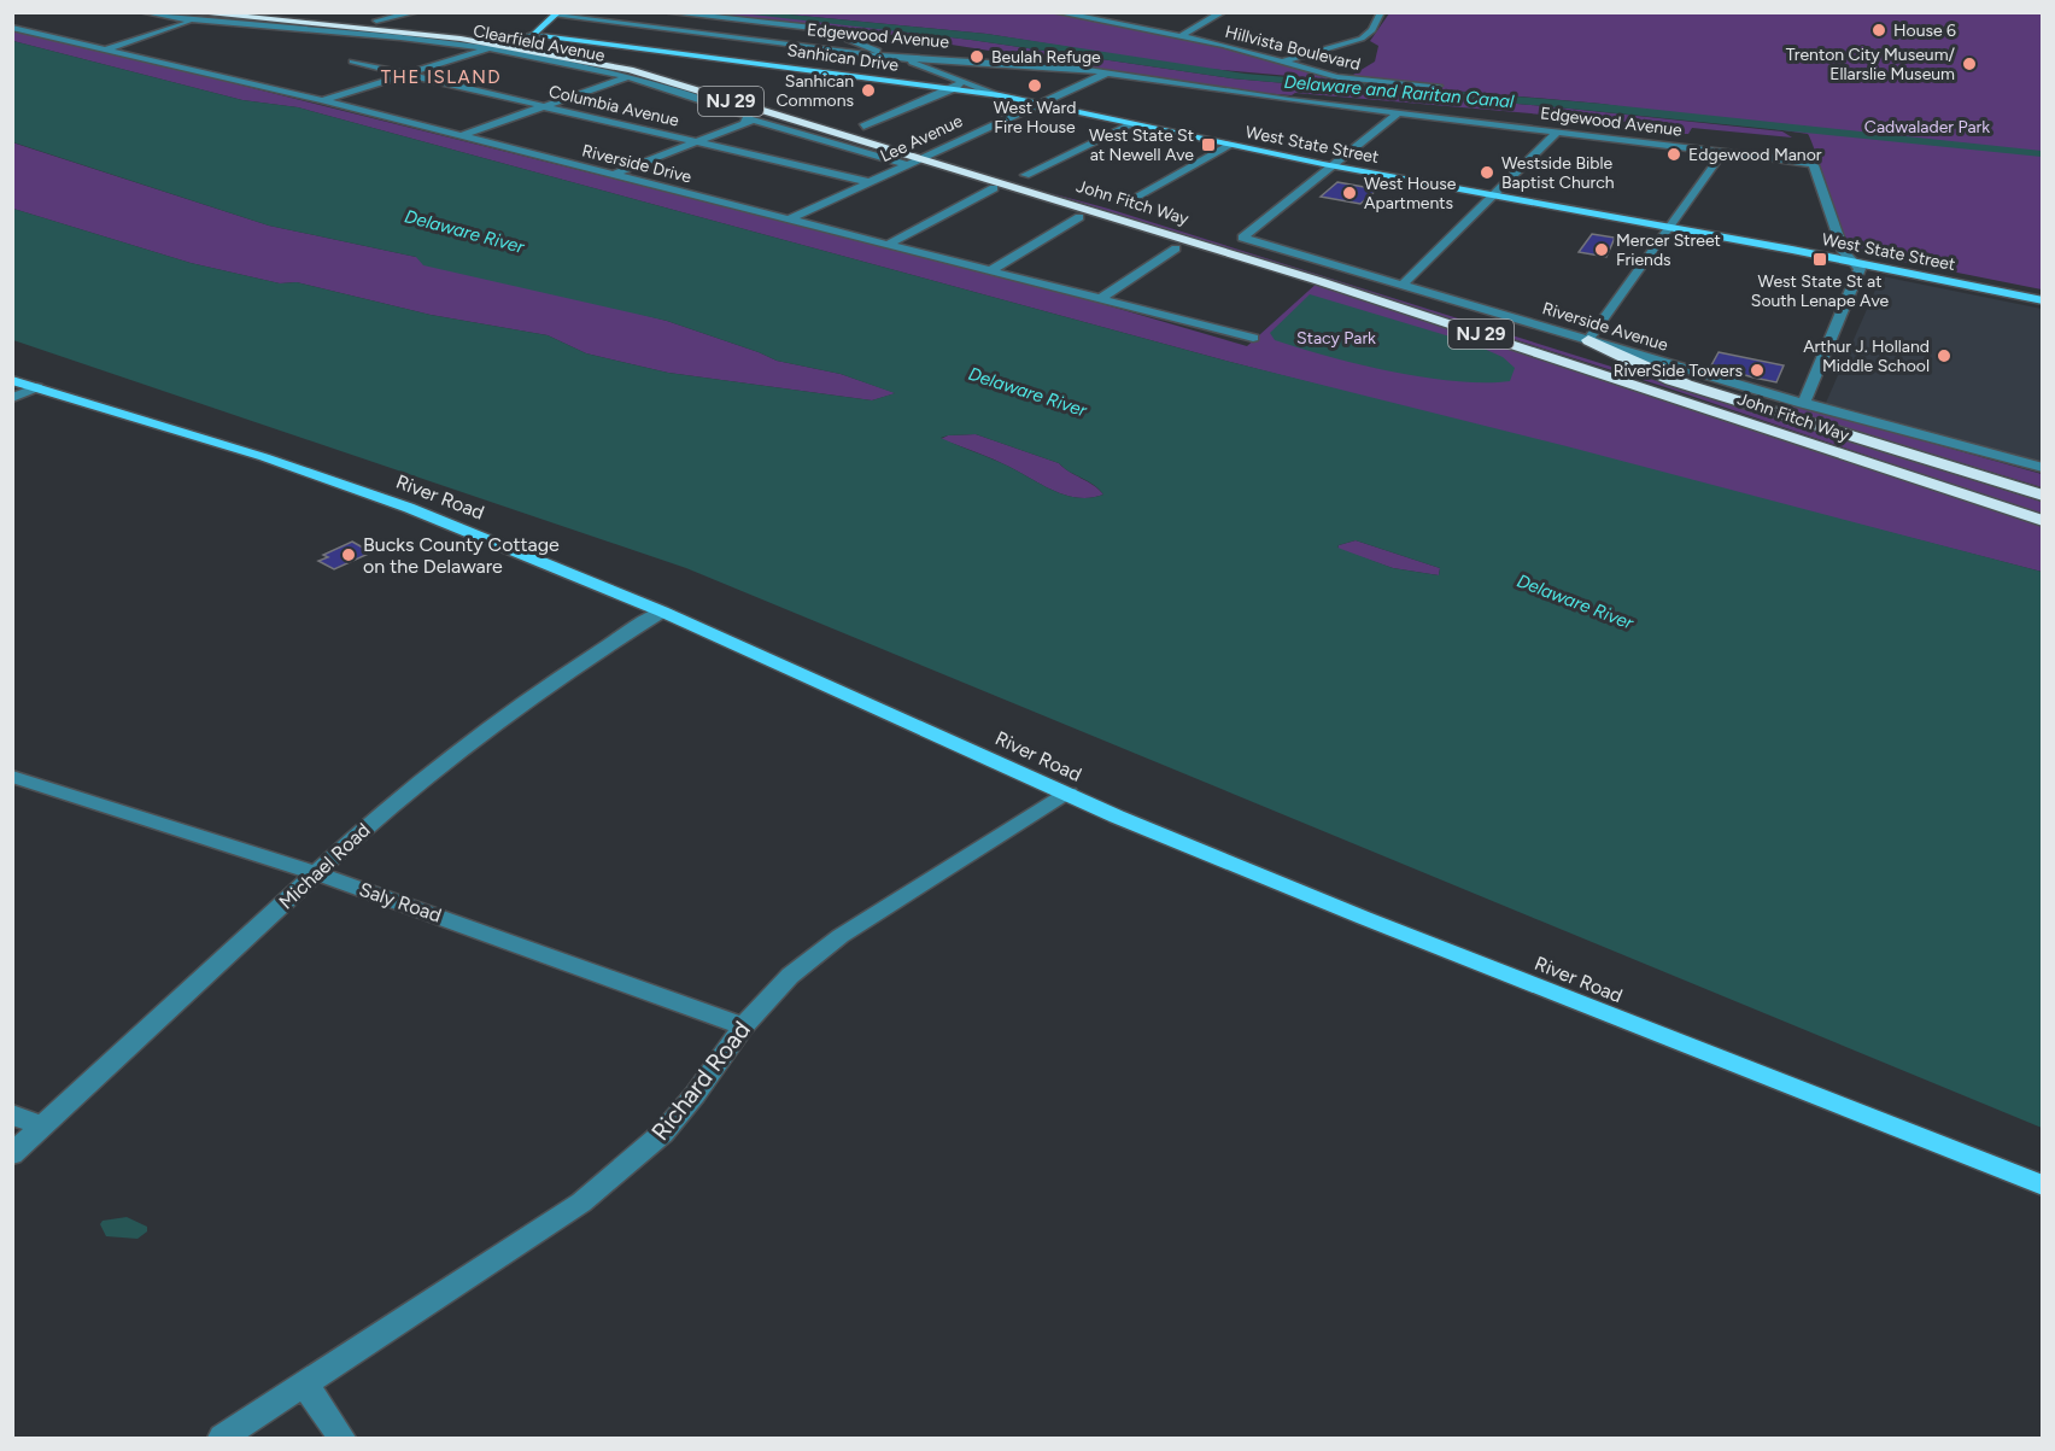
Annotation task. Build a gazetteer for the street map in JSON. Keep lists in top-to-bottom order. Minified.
{"streets":{"highway":["Sanhican Drive","NJ 29","John Fitch Way"],"main road":["West State Street","River Road"],"street":["Edgewood Avenue","Clearfield Avenue","Hillvista Boulevard","Columbia Avenue","Lee Avenue","Riverside Drive","Riverside Avenue","Michael Road","Saly Road","Richard Road"]},"crossings":[["Edgewood Avenue","Lee Avenue"],["Edgewood Avenue","West State Street"],["Clearfield Avenue","Lee Avenue"],["Clearfield Avenue","John Fitch Way"],["Sanhican Drive","West State Street"],["Sanhican Drive","John Fitch Way"],["Columbia Avenue","Lee Avenue"],["Lee Avenue","West State Street"],["Lee Avenue","Riverside Drive"],["Lee Avenue","John Fitch Way"],["West State Street","Riverside Avenue"],["River Road","Michael Road"],["River Road","Richard Road"],["Michael Road","Saly Road"],["Saly Road","Richard Road"]],"districts":["THE ISLAND"],"water":["Delaware and Raritan Canal","Delaware River"],"parks":["Cadwalader Park","Stacy Park"],"places":{"other":["House 6","Beulah Refuge","Trenton City Museum/ Ellarslie Museum","West Ward Fire House","Sanhican Commons","Edgewood Manor","Westside Bible Baptist Church","West House Apartments","Mercer Street Friends","Arthur J. Holland Middle School","RiverSide Towers","Bucks County Cottage on the Delaware"],"transit":["West State St at Newell Ave","West State St at South Lenape Ave"]}}
